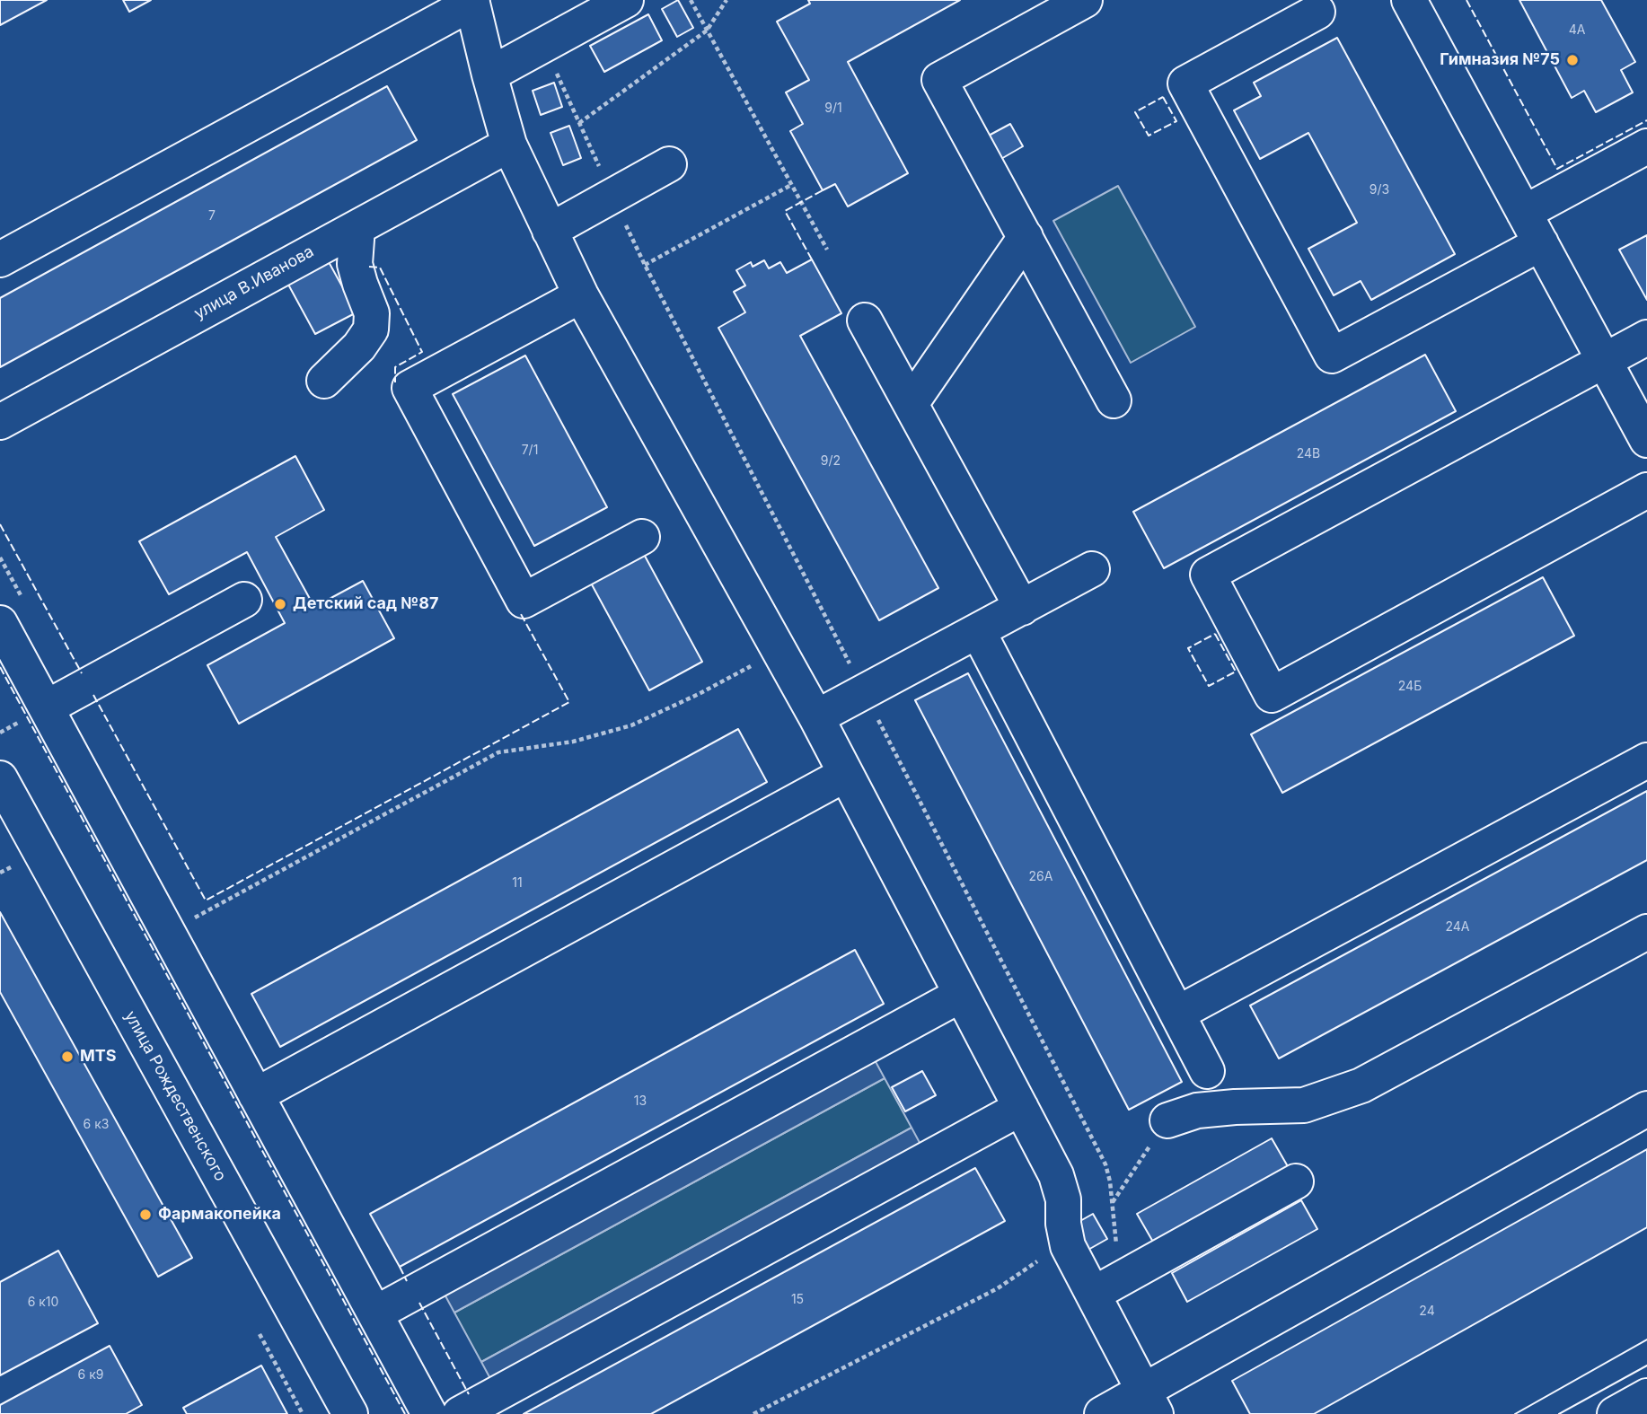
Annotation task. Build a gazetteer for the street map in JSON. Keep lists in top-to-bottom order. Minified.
{"streets":{"street":["улица В.Иванова","улица Рождественского"]},"places":["Гимназия №75","Детский сад №87","MTS","Фармакопейка"],"house_numbers":["4А","9/1","9/3","7","7/1","24В","9/2","24Б","26А","11","24А","13","6 к3","15","6 к10","24","6 к9"]}
